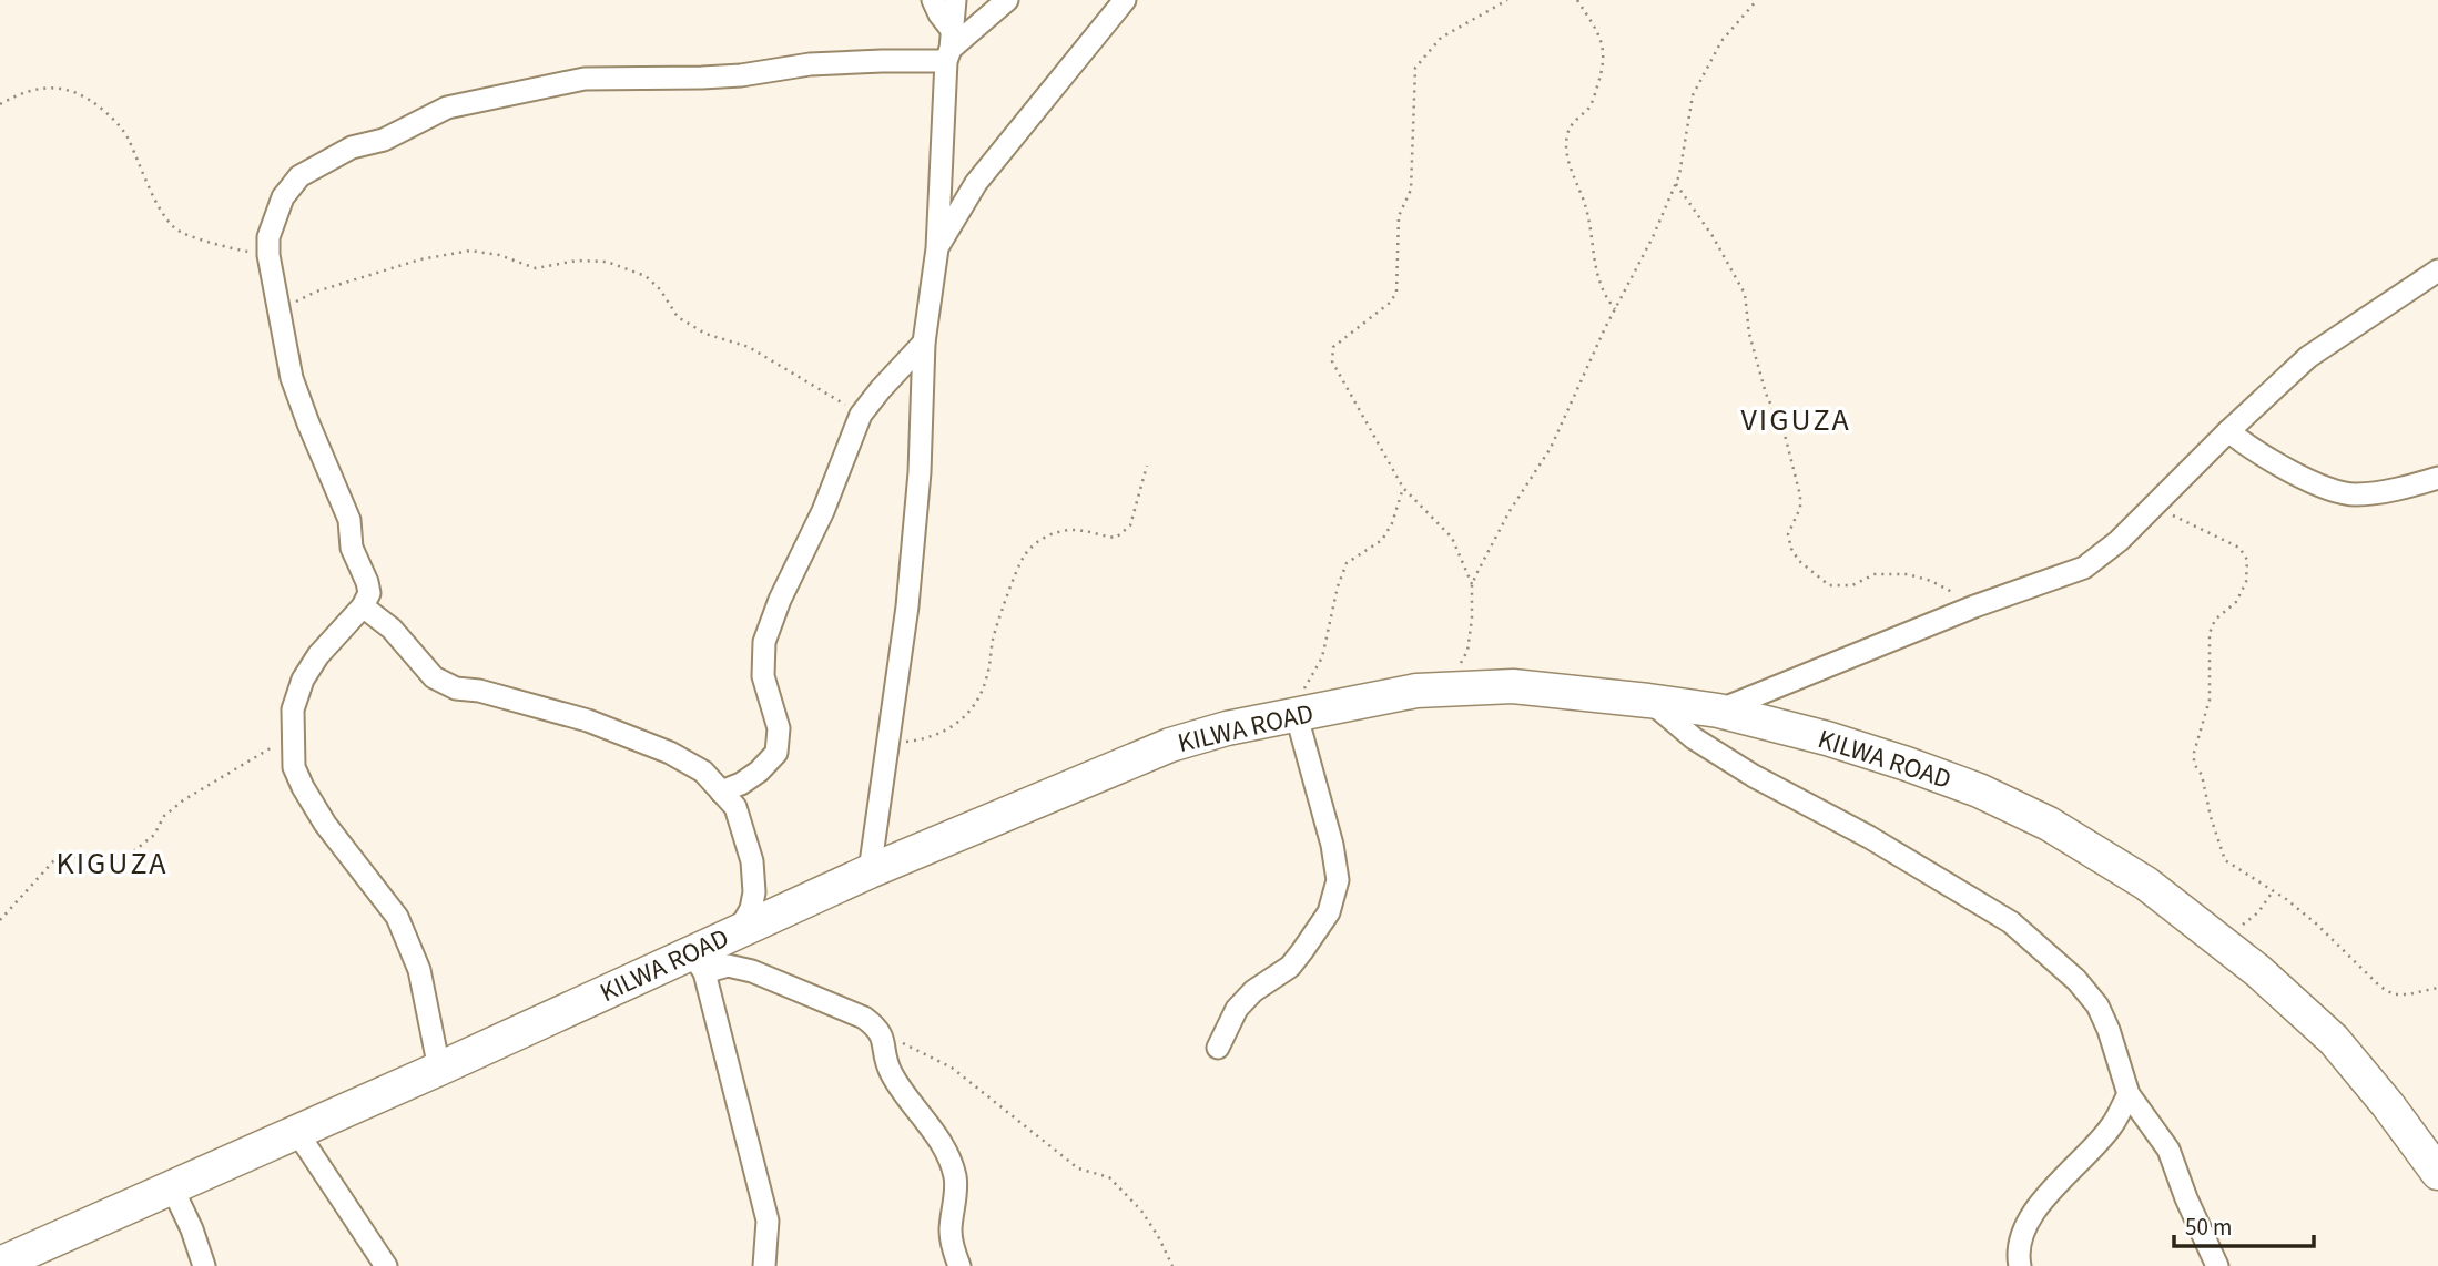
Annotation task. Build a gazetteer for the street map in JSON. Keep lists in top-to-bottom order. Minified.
{"streets":{"highway":["KILWA ROAD"]},"districts":["VIGUZA","KIGUZA"],"scale_bar":"50 m"}
